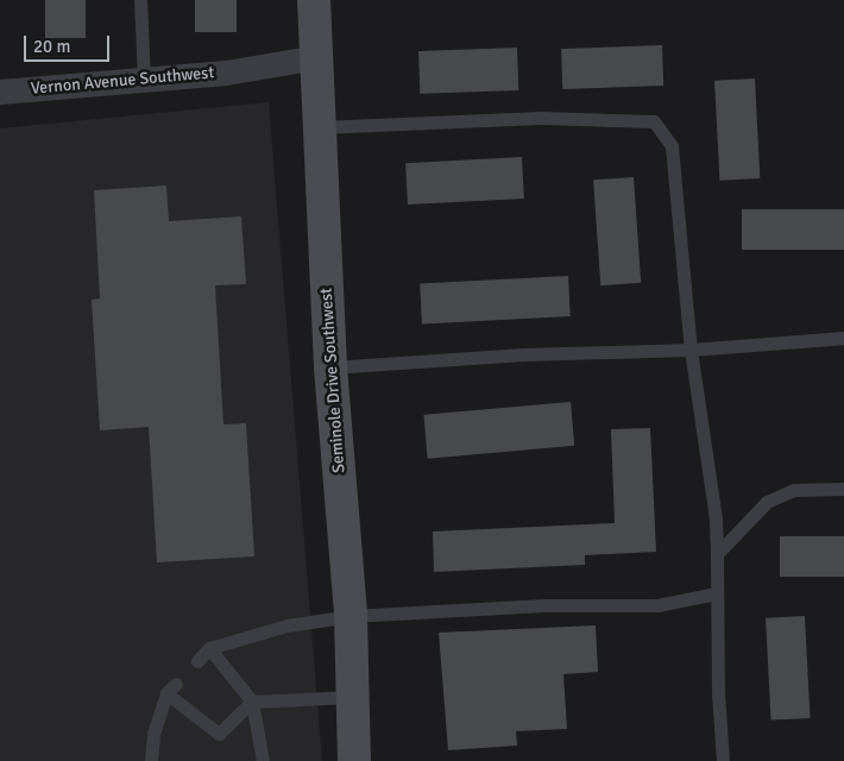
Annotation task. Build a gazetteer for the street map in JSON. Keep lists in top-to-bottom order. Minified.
{"streets":{"street":["Vernon Avenue Southwest","Seminole Drive Southwest"]},"crossings":[["Vernon Avenue Southwest","Seminole Drive Southwest"]],"scale_bar":"20 m"}
